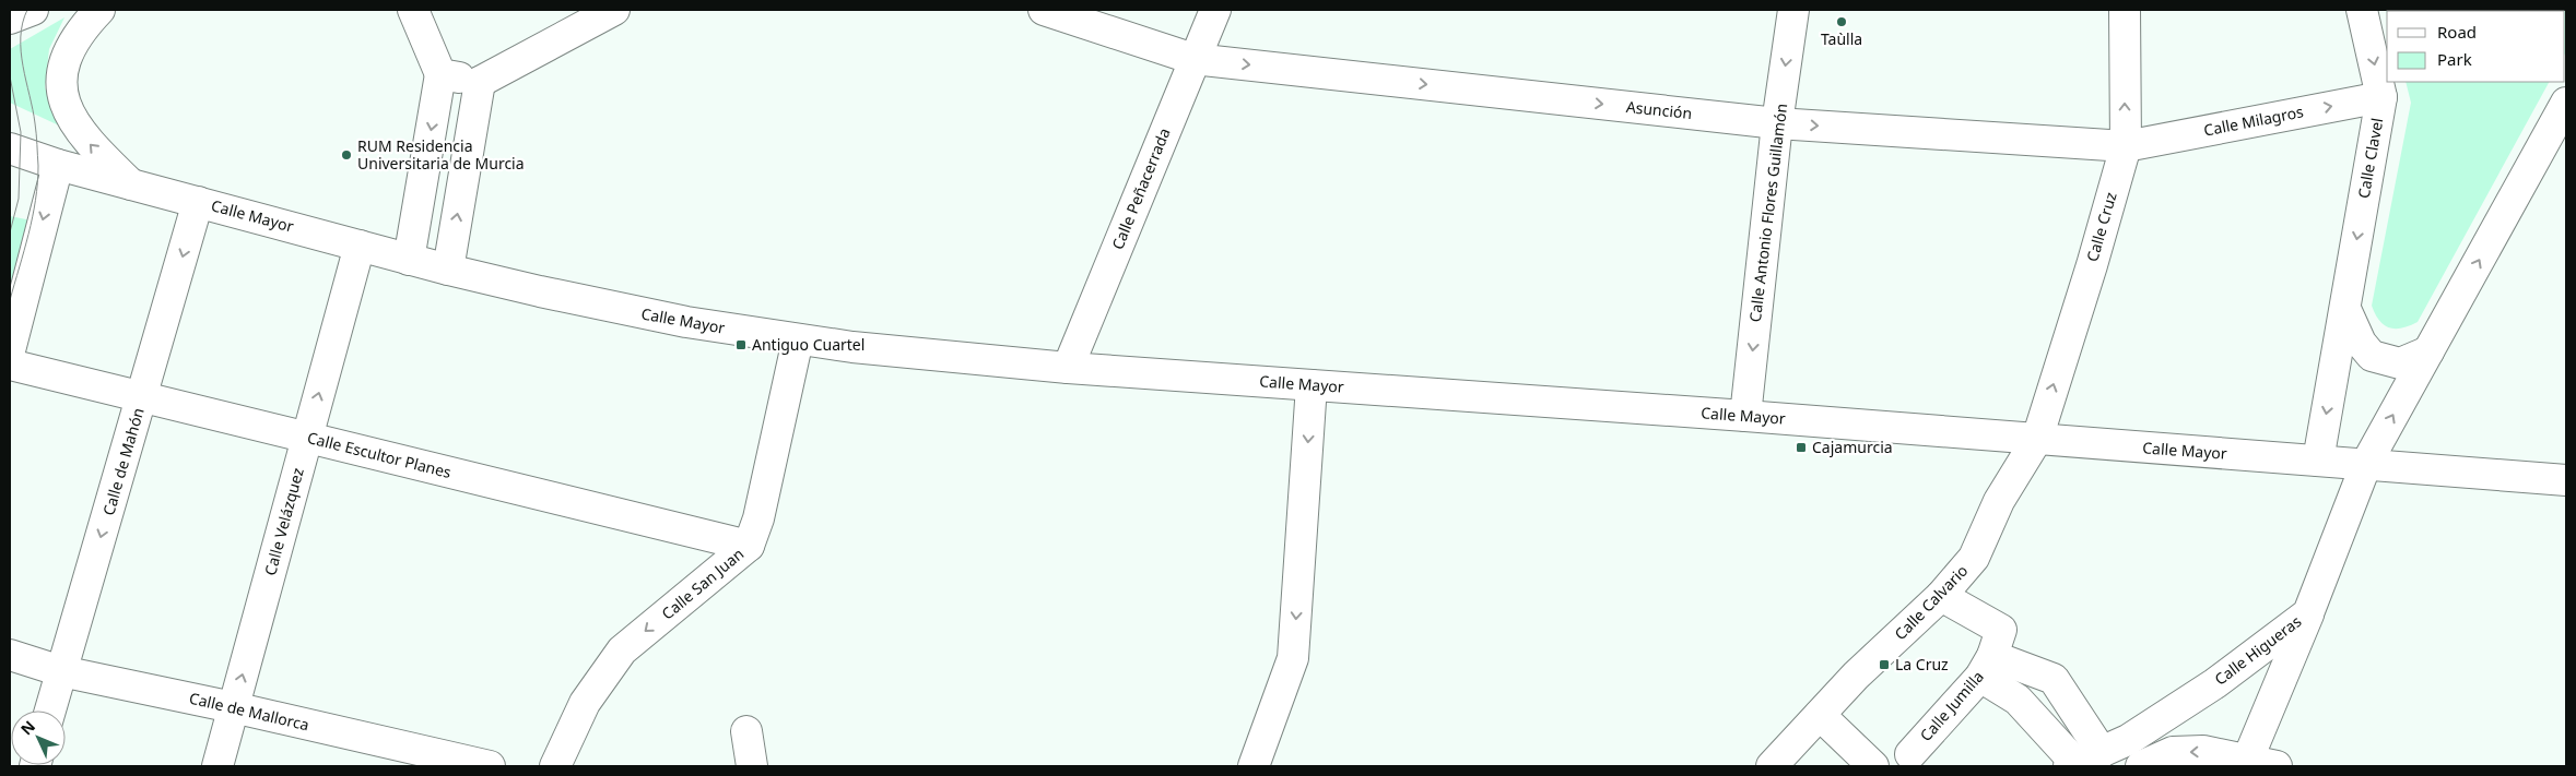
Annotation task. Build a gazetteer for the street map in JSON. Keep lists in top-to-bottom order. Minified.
{"streets":{"street":["Asunción","Calle Milagros","Calle Clavel","Calle Peñacerrada","Calle Antonio Flores Guillamón","Calle Mayor","Calle Cruz","Calle Escultor Planes","Calle de Mahón","Calle Velázquez","Calle San Juan","Calle Calvario","Calle Higueras","Calle Jumilla","Calle de Mallorca"]},"crossings":[["Asunción","Calle Milagros"],["Asunción","Calle Peñacerrada"],["Asunción","Calle Antonio Flores Guillamón"],["Asunción","Calle Cruz"],["Calle Milagros","Calle Clavel"],["Calle Milagros","Calle Cruz"],["Calle Clavel","Calle Mayor"],["Calle Peñacerrada","Calle Mayor"],["Calle Antonio Flores Guillamón","Calle Mayor"],["Calle Mayor","Calle Cruz"],["Calle Mayor","Calle de Mahón"],["Calle Mayor","Calle Velázquez"],["Calle Mayor","Calle San Juan"],["Calle Mayor","Calle Calvario"],["Calle Mayor","Calle Higueras"],["Calle Cruz","Calle Calvario"],["Calle Escultor Planes","Calle de Mahón"],["Calle Escultor Planes","Calle Velázquez"],["Calle Escultor Planes","Calle San Juan"],["Calle de Mahón","Calle de Mallorca"],["Calle Velázquez","Calle de Mallorca"],["Calle Calvario","Calle Jumilla"]],"one_way":["Asunción","Calle Milagros","Calle Antonio Flores Guillamón","Calle Cruz","Calle Velázquez","Calle San Juan"],"places":{"other":["Taùlla","RUM Residencia Universitaria de Murcia"],"transit":["Antiguo Cuartel","Cajamurcia","La Cruz"]},"legend":["Road","Park"],"north":"top left"}
